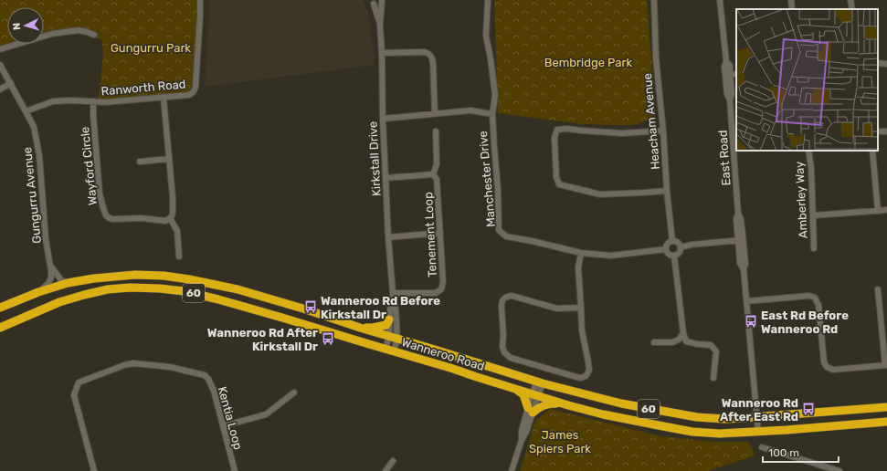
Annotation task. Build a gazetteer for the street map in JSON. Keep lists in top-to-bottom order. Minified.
{"streets":{"highway":["60","Wanneroo Road"],"street":["Ranworth Road","Heacham Avenue","East Road","Kirkstall Drive","Wayford Circle","Manchester Drive","Gungurru Avenue","Amberley Way","Tenement Loop","Kentia Loop"]},"crossings":[["Ranworth Road","Wayford Circle"],["Ranworth Road","Gungurru Avenue"],["Heacham Avenue","Manchester Drive"],["East Road","Wanneroo Road"],["Kirkstall Drive","Tenement Loop"],["Kirkstall Drive","Wanneroo Road"],["Gungurru Avenue","Wanneroo Road"],["60","Wanneroo Road"]],"parks":["Gungurru Park","Bembridge Park","James Spiers Park"],"places":{"bus stop":["Wanneroo Rd Before Kirkstall Dr","East Rd Before Wanneroo Rd","Wanneroo Rd After Kirkstall Dr","Wanneroo Rd After East Rd"]},"scale_bar":"100 m","north":"left"}
